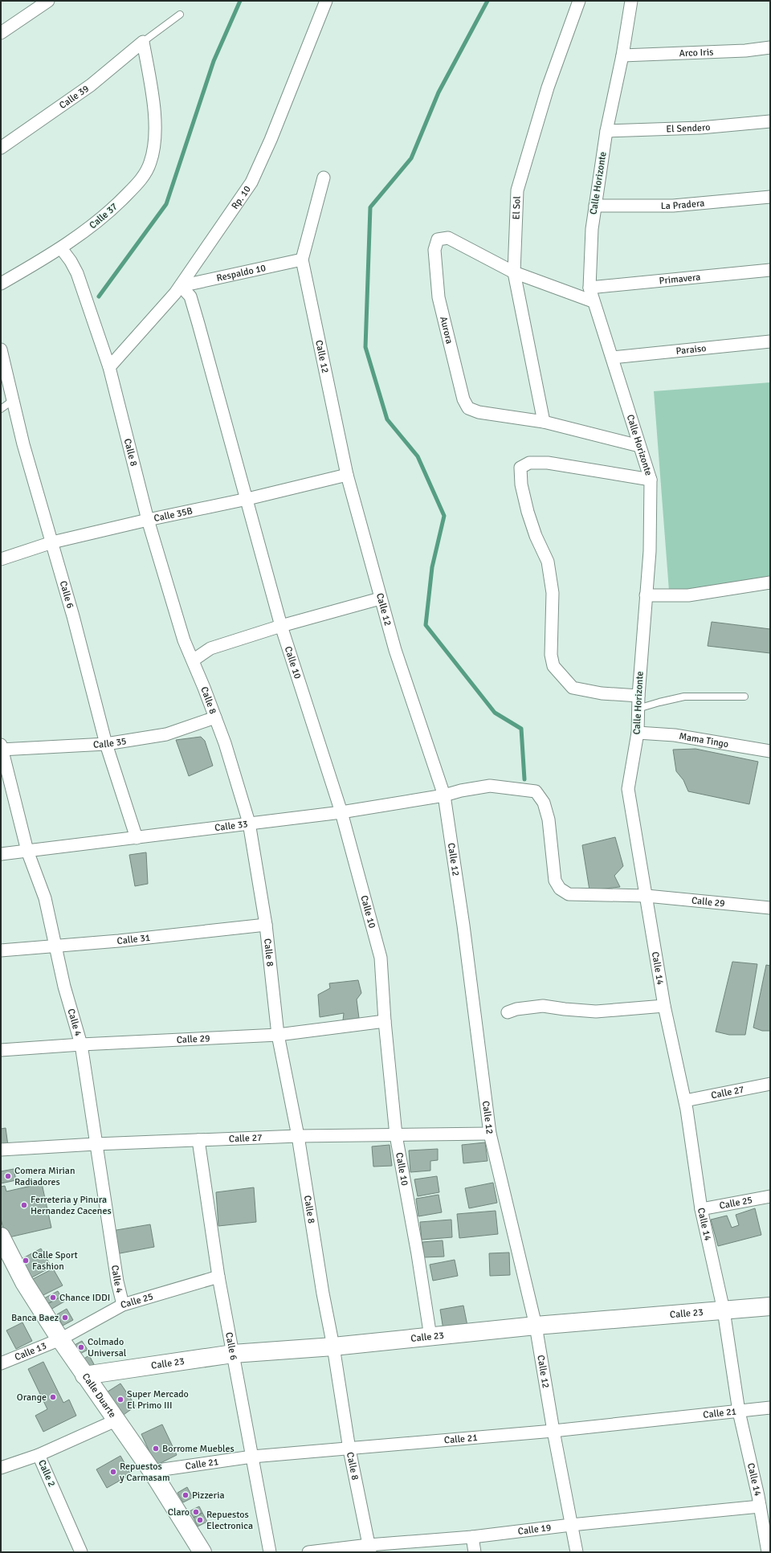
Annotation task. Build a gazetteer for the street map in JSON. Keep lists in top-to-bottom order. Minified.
{"streets":{"street":["Arco Iris","Calle 39","El Sendero","Calle Horizonte","Rp. 10","La Pradera","El Sol","Calle 37","Respaldo 10","Primavera","Aurora","Paraiso","Calle 12","Calle 8","Calle 35B","Calle 6","Calle 10","Mama Tingo","Calle 35","Calle 33","Calle 29","Calle 31","Calle 14","Calle 4","Calle 27","Calle 25","Calle 23","Calle 13","Calle Duarte","Calle 21","Calle 2","Calle 19"]},"crossings":[["Arco Iris","Calle Horizonte"],["Calle 39","Calle 37"],["El Sendero","Calle Horizonte"],["Calle Horizonte","La Pradera"],["Calle Horizonte","Primavera"],["Calle Horizonte","Paraiso"],["Calle Horizonte","Mama Tingo"],["Calle Horizonte","Calle 29"],["Calle Horizonte","Calle 14"],["Rp. 10","Respaldo 10"],["Rp. 10","Calle 8"],["Rp. 10","Calle 10"],["El Sol","Aurora"],["Calle 37","Calle 8"],["Respaldo 10","Calle 12"],["Respaldo 10","Calle 10"],["Calle 12","Calle 35B"],["Calle 12","Calle 33"],["Calle 12","Calle 27"],["Calle 12","Calle 23"],["Calle 12","Calle 21"],["Calle 12","Calle 19"],["Calle 8","Calle 35B"],["Calle 8","Calle 35"],["Calle 8","Calle 33"],["Calle 8","Calle 29"],["Calle 8","Calle 31"],["Calle 8","Calle 27"],["Calle 8","Calle 23"],["Calle 8","Calle 21"],["Calle 8","Calle 19"],["Calle 35B","Calle 6"],["Calle 35B","Calle 10"],["Calle 6","Calle 35"],["Calle 6","Calle 33"],["Calle 6","Calle 27"],["Calle 6","Calle 25"],["Calle 6","Calle 23"],["Calle 6","Calle 21"],["Calle 10","Calle 33"],["Calle 10","Calle 29"],["Calle 10","Calle 27"],["Calle 10","Calle 23"],["Calle 35","Calle 4"],["Calle 33","Calle 29"],["Calle 33","Calle 4"],["Calle 29","Calle 14"],["Calle 29","Calle 4"],["Calle 31","Calle 4"],["Calle 14","Calle 27"],["Calle 14","Calle 25"],["Calle 14","Calle 23"],["Calle 14","Calle 21"],["Calle 14","Calle 19"],["Calle 4","Calle 27"],["Calle 4","Calle 25"],["Calle 25","Calle 13"],["Calle 25","Calle Duarte"],["Calle 23","Calle Duarte"],["Calle 13","Calle Duarte"],["Calle Duarte","Calle 21"],["Calle Duarte","Calle 2"]],"places":["Comera Mirian Radiadores","Ferreteria y Pinura Hernandez Cacenes","Calle Sport Fashion","Chance IDDI","Banca Baez","Colmado Universal","Orange","Super Mercado El Primo III","Borrome Muebles","Repuestos y Carmasam","Pizzeria","Claro","Repuestos Electronica"]}
